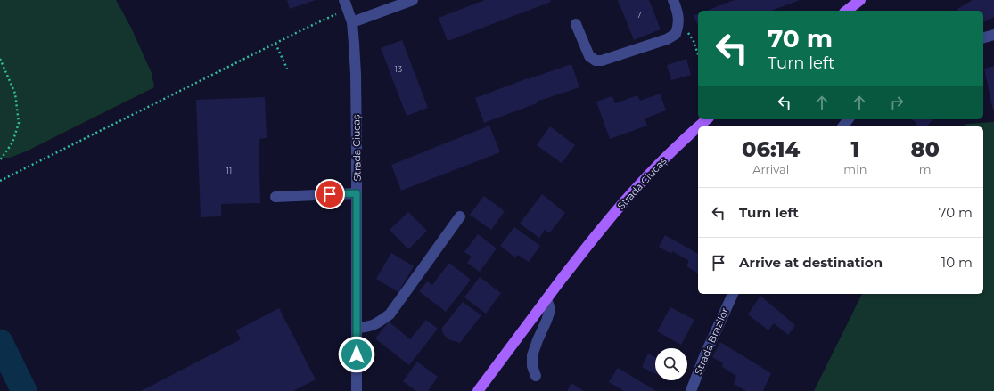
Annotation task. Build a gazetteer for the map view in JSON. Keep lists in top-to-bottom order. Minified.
{"streets":{"main road":["Strada Ciucaș"],"street":["Strada Brazilor"]},"house_numbers":["7","13","11"],"page":{"turn":["70 m","Turn left"],"eta":["06:14","Arrival","1","min","80","m"],"list":[{"name":"Turn left","value":"70 m"},{"name":"Arrive at destination","value":"10 m"}]}}
